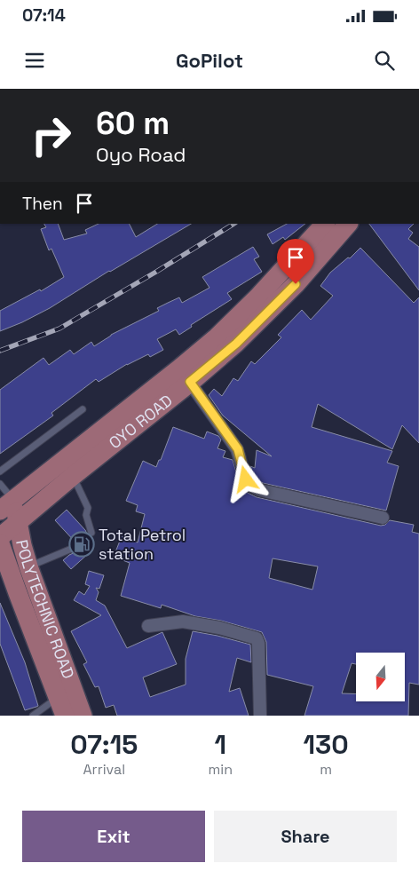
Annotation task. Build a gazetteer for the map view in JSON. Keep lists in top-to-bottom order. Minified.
{"streets":{"main road":["OYO ROAD","POLYTECHNIC ROAD"]},"crossings":[["OYO ROAD","POLYTECHNIC ROAD"]],"places":{"fuel station":["Total Petrol station"]},"north":"bottom","page":{"status":"07:14","header":"GoPilot","turn":["60 m","Oyo Road"],"then":"Then","eta":["07:15","Arrival","1","min","130","m"],"buttons":["Exit","Share"]}}
